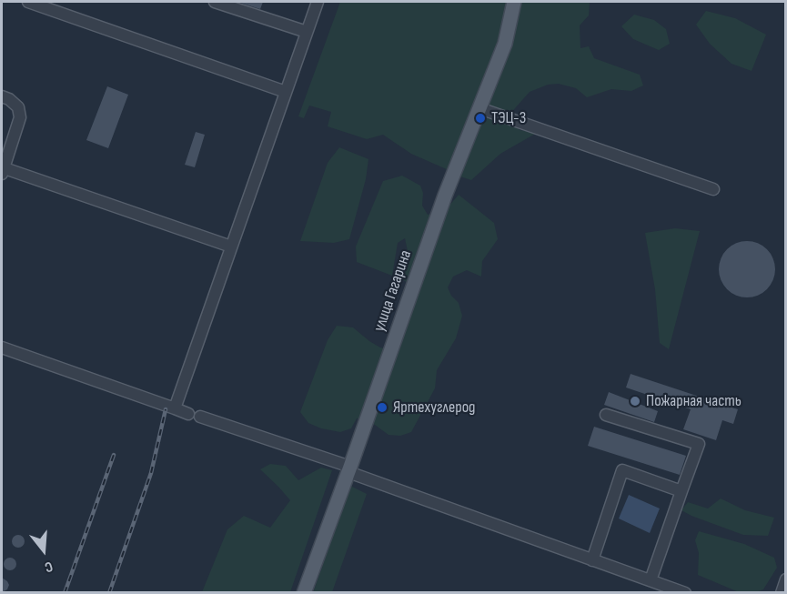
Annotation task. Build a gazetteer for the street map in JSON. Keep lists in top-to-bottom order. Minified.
{"streets":{"main road":["улица Гагарина"]},"places":["ТЭЦ-3","Пожарная часть","Яртехуглерод"],"north":"bottom"}
